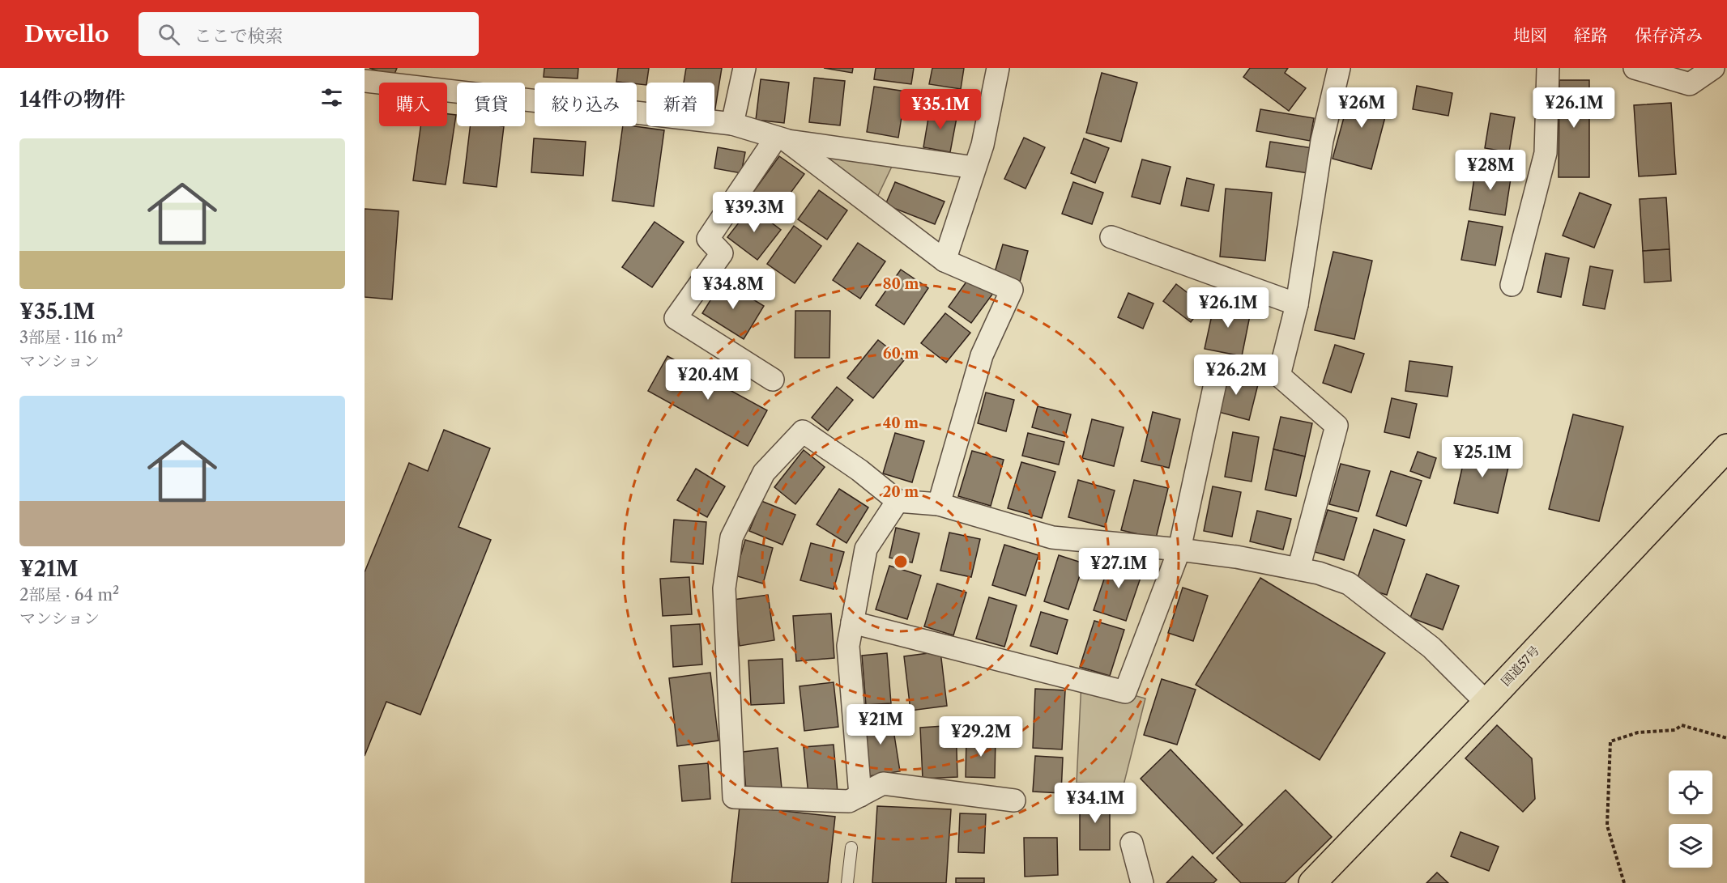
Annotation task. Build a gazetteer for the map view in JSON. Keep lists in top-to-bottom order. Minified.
{"streets":{"highway":["国道57号"]},"page":{"header":"Dwello","search":"ここで検索","nav":["地図","経路","保存済み"],"heading":"14件の物件","chip":["購入","賃貸","絞り込み","新着"],"price":["¥26M","¥26.1M","¥35.1M","¥28M","¥39.3M","¥34.8M","¥26.1M","¥26.2M","¥20.4M","¥25.1M","¥27.1M","¥21M","¥29.2M","¥34.1M"],"list":[{"name":"¥35.1M","note":"3部屋 · 116 m² · マンション"},{"name":"¥21M","note":"2部屋 · 64 m² · マンション"}]},"rings":["80 m","60 m","40 m","20 m"]}
